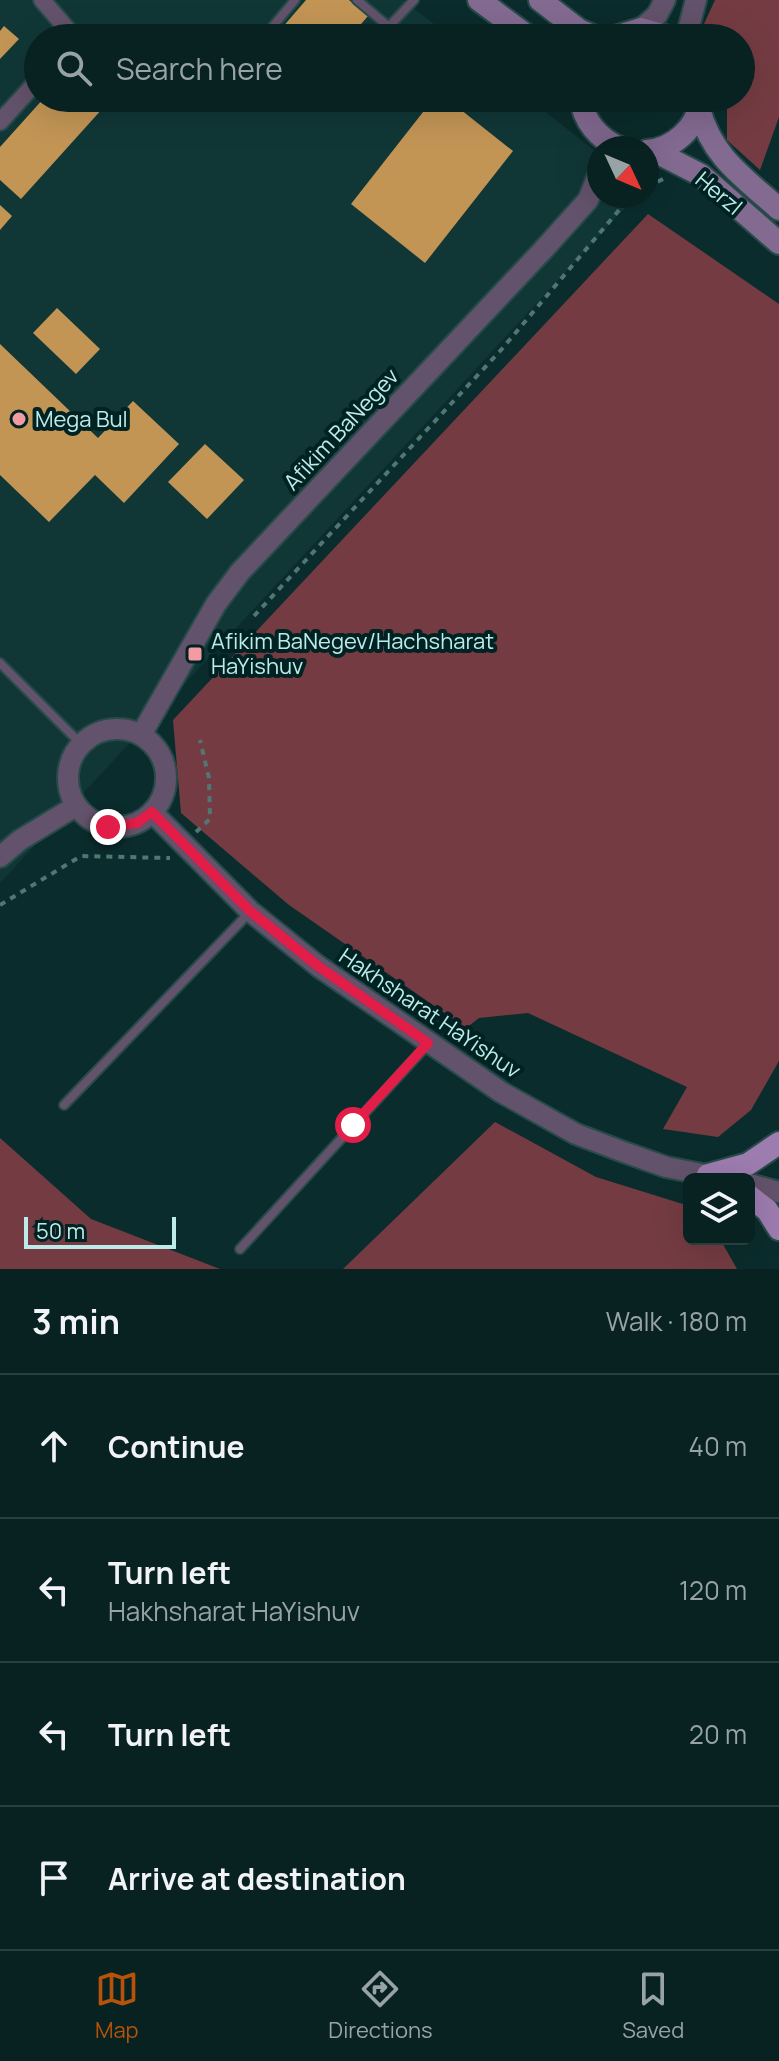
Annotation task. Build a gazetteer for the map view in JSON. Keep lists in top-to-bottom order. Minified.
{"streets":{"main road":["Herzl"],"street":["Afikim BaNegev","Hakhsharat HaYishuv"]},"crossings":[["Afikim BaNegev","Hakhsharat HaYishuv"]],"places":{"other":["Mega Bul"],"transit":["Afikim BaNegev/Hachsharat HaYishuv"]},"scale_bar":"50 m","north":"bottom right","page":{"search":"Search here","scale":"50 m","heading":["3 min","Walk · 180 m"],"list":[["Continue","40 m"],["Turn left","Hakhsharat HaYishuv","120 m"],["Turn left","20 m"],"Arrive at destination"],"nav":["Map","Directions","Saved"]}}
